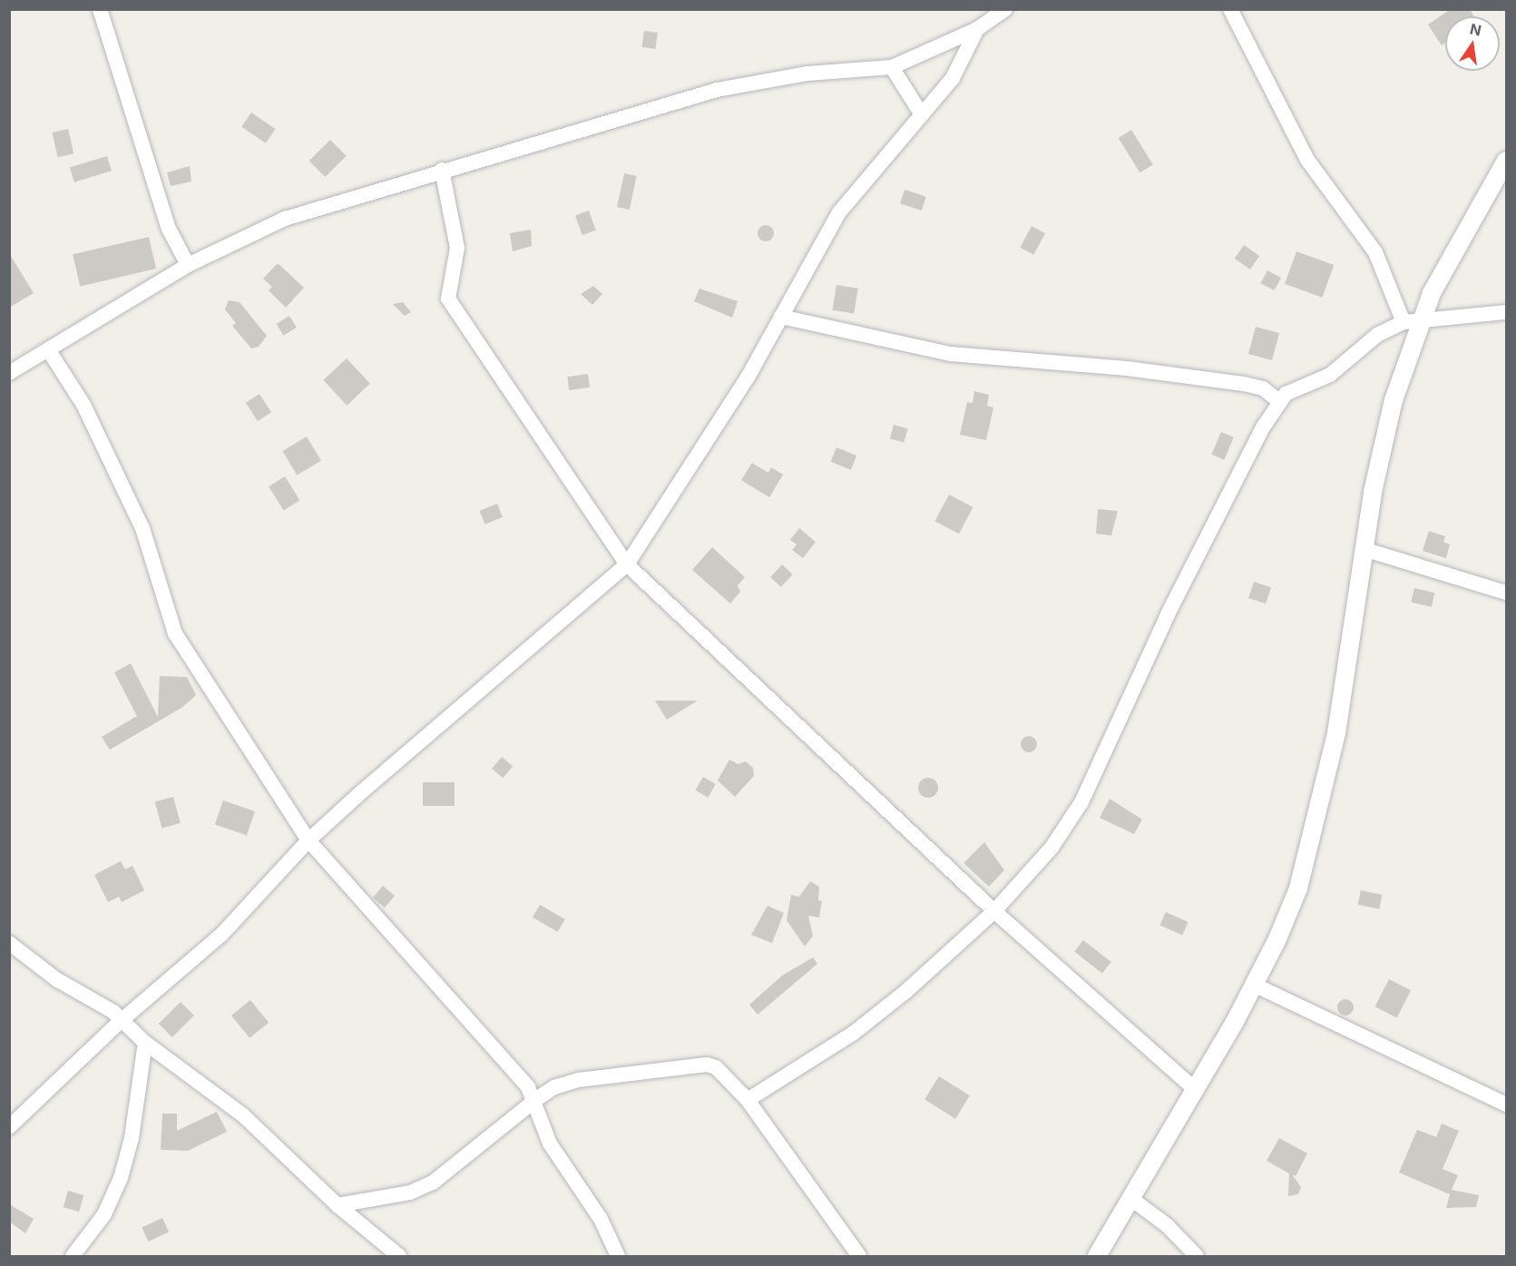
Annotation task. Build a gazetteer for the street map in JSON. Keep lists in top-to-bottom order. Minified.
{"north":"top"}
